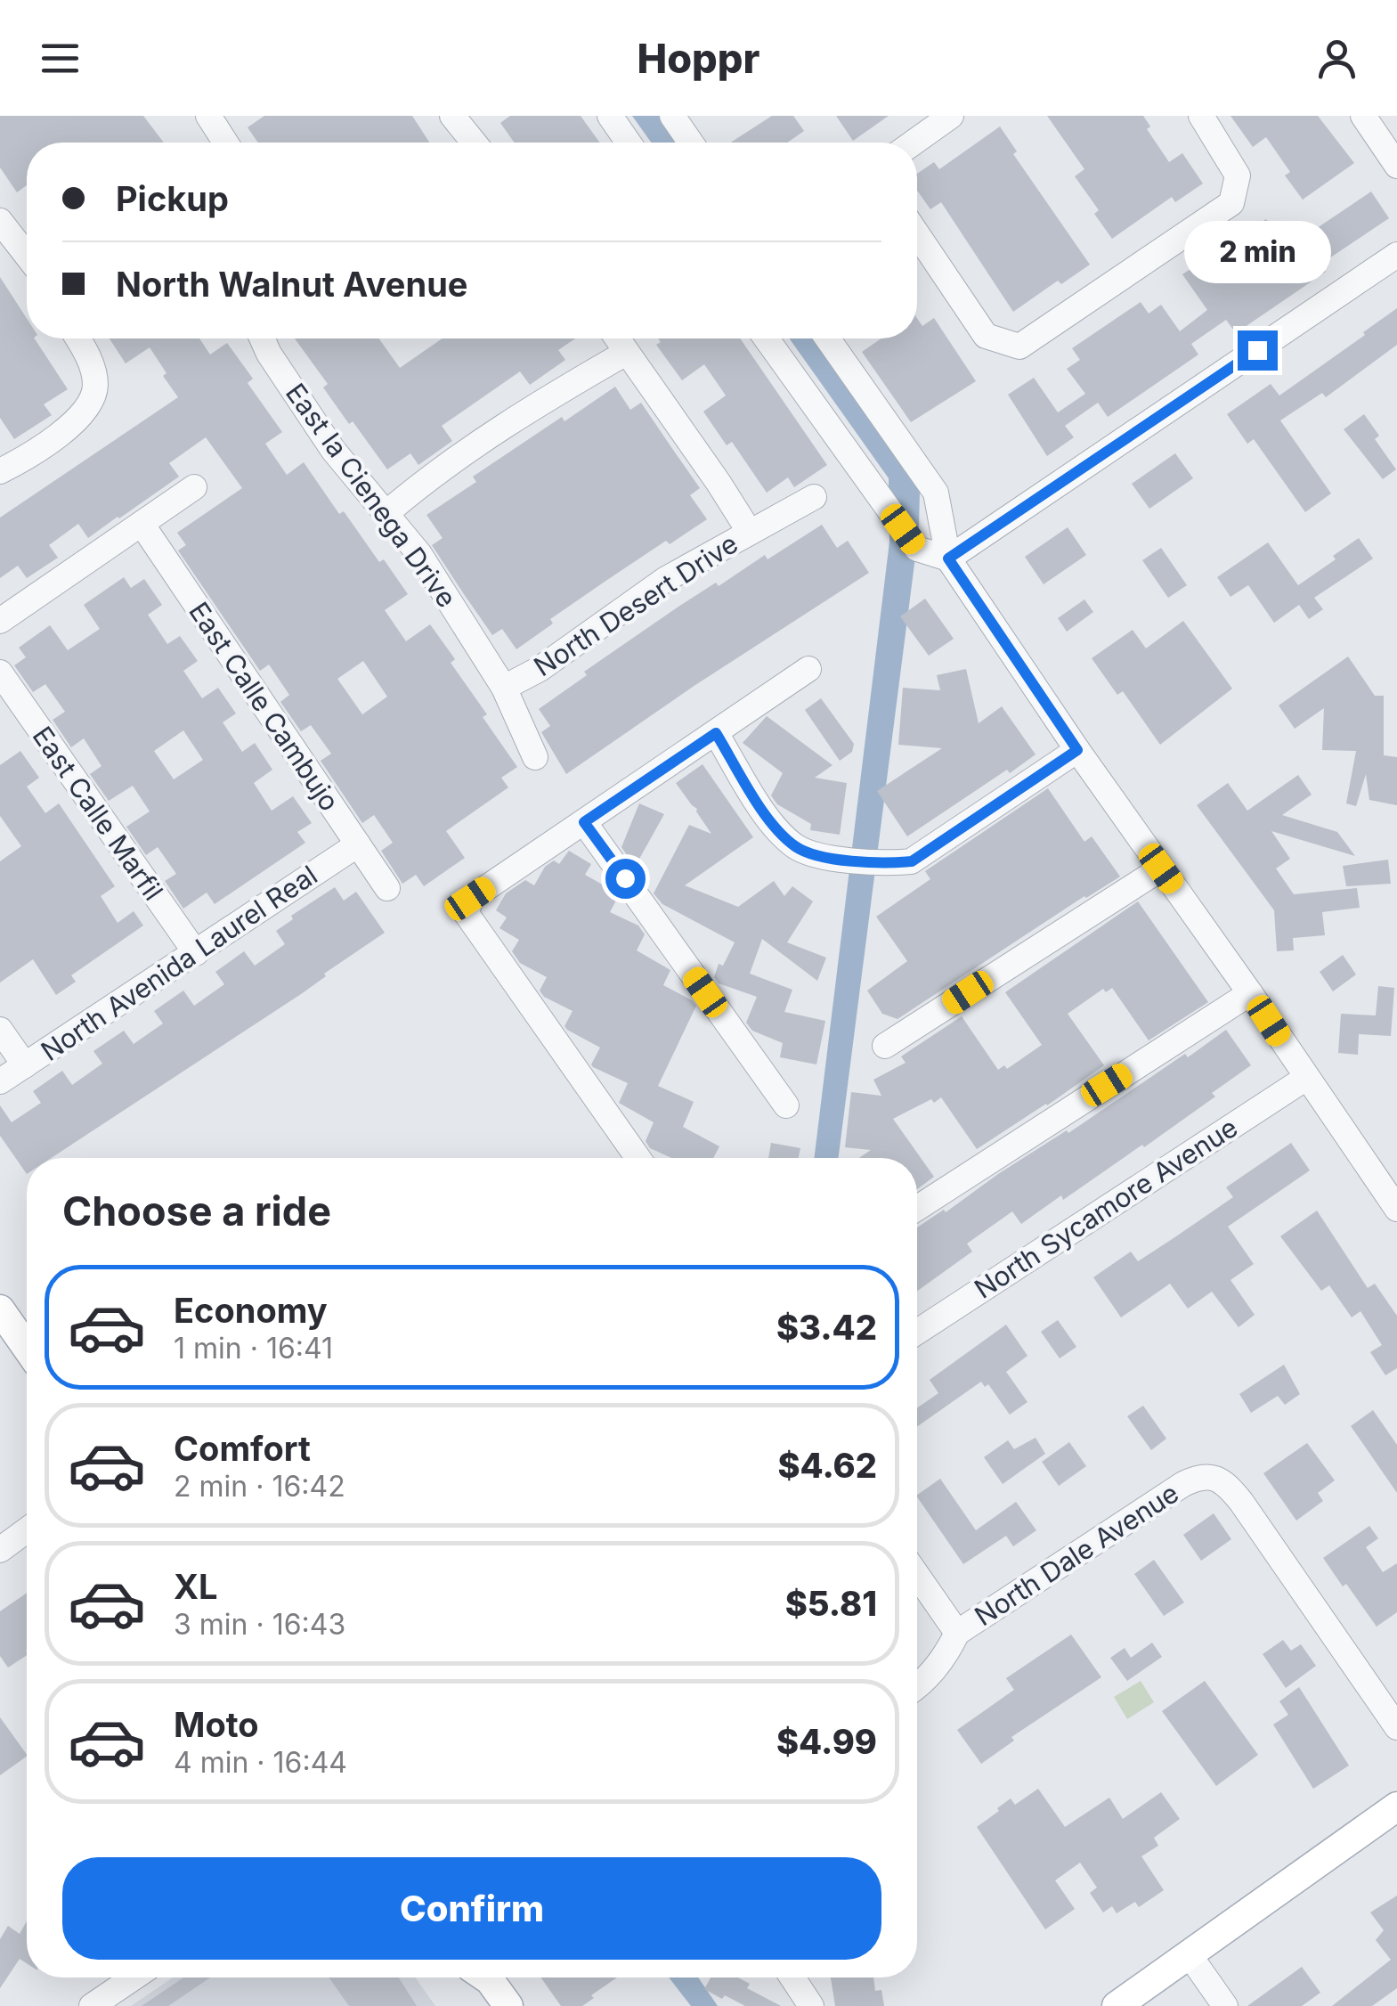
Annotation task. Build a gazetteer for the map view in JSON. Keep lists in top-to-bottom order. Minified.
{"streets":{"street":["East la Cienega Drive","North Desert Drive","East Calle Cambujo","East Calle Marfil","North Avenida Laurel Real","North Sycamore Avenue","North Dale Avenue"]},"crossings":[["East la Cienega Drive","North Desert Drive"],["East Calle Cambujo","North Avenida Laurel Real"],["East Calle Marfil","North Avenida Laurel Real"]],"page":{"header":"Hoppr","banner":["Pickup","North Walnut Avenue"],"bubble":"2 min","heading":"Choose a ride","list":[{"name":"Economy","note":"1 min · 16:41","value":"$3.42"},{"name":"Comfort","note":"2 min · 16:42","value":"$4.62"},{"name":"XL","note":"3 min · 16:43","value":"$5.81"},{"name":"Moto","note":"4 min · 16:44","value":"$4.99"}],"buttons":"Confirm"}}
